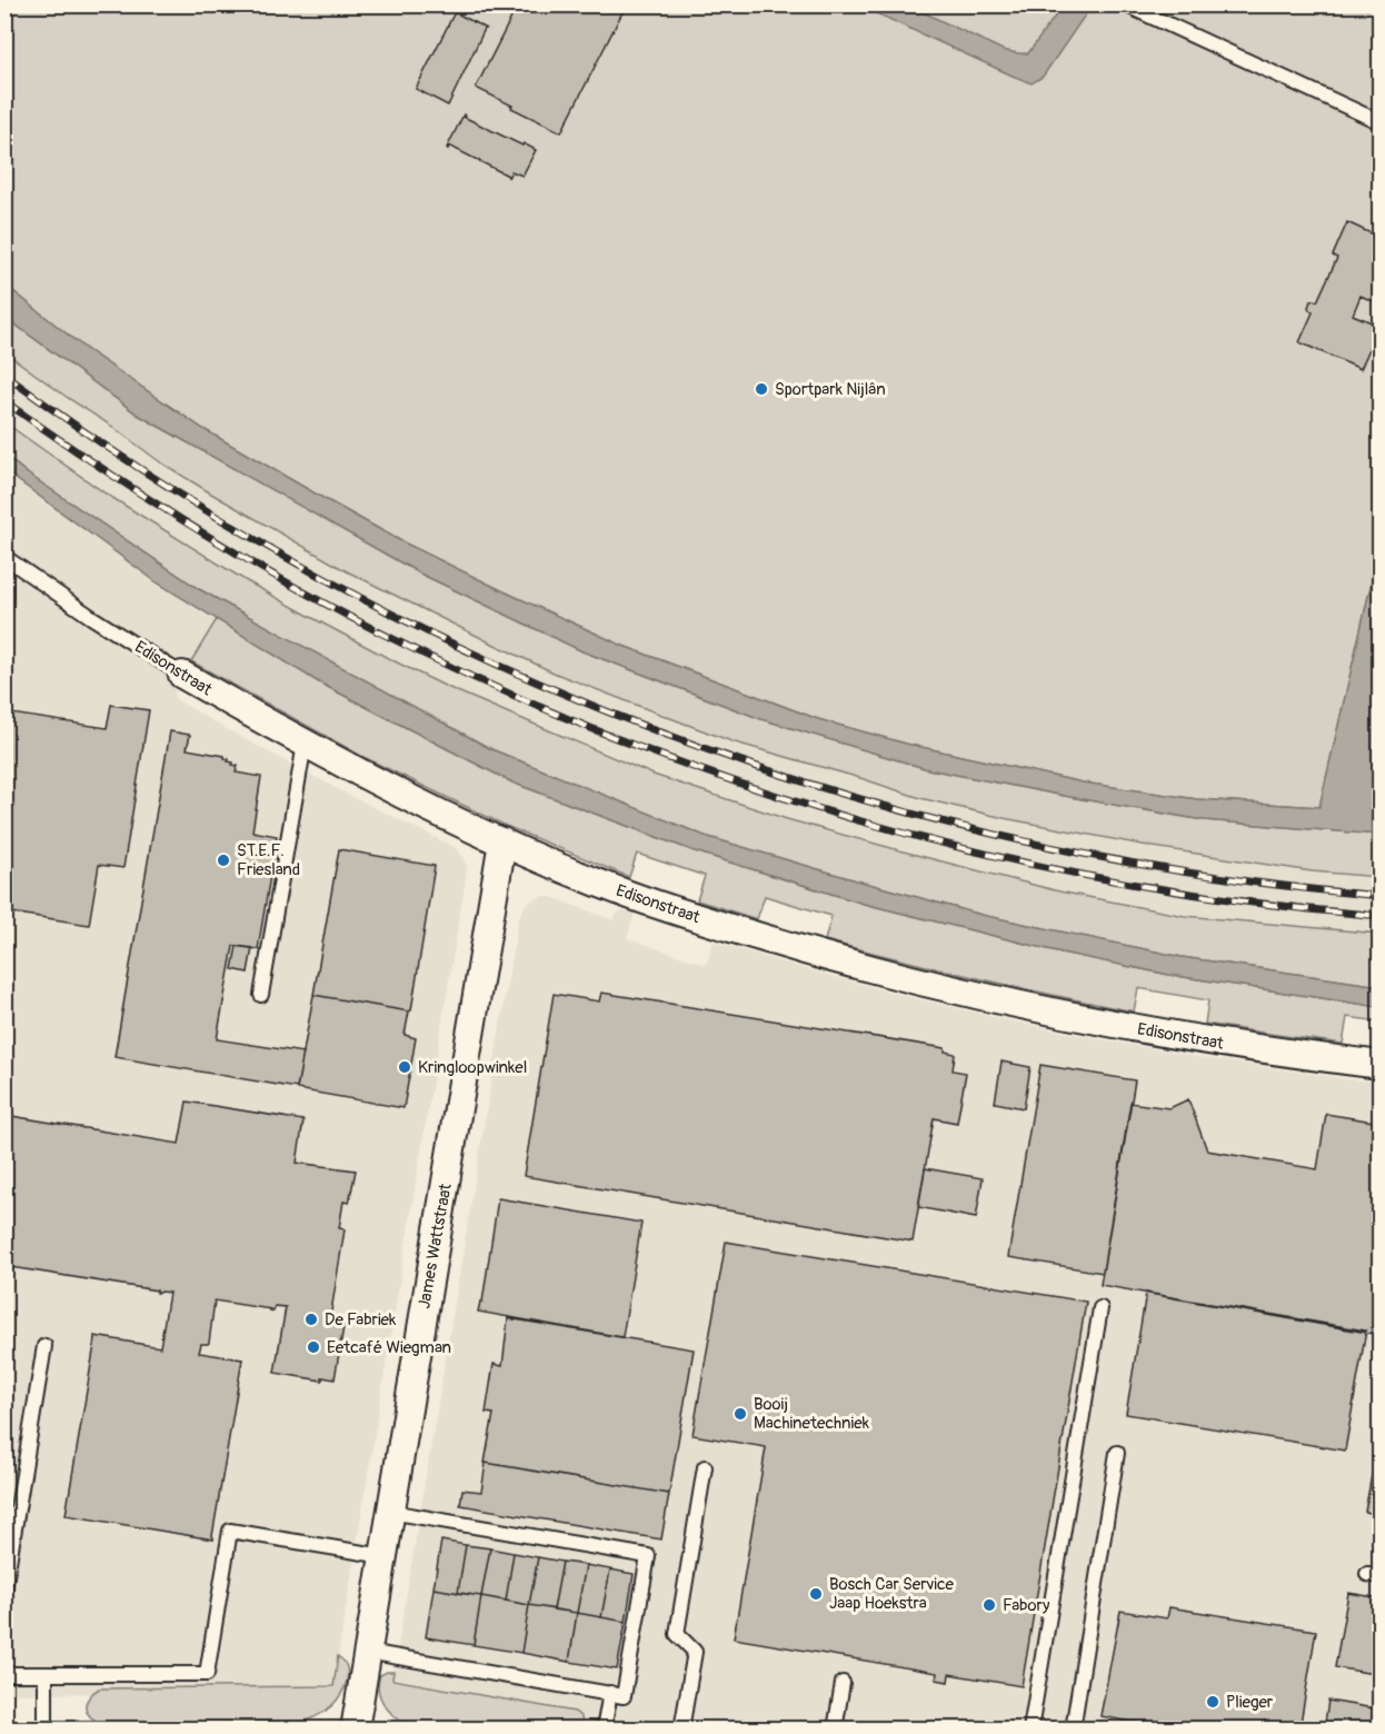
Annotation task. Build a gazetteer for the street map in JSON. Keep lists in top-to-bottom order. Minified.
{"streets":{"street":["Edisonstraat","James Wattstraat"]},"crossings":[["Edisonstraat","James Wattstraat"]],"places":["Sportpark Nijlân","ST.E.F. Friesland","Kringloopwinkel","De Fabriek","Eetcafé Wiegman","Booij Machinetechniek","Bosch Car Service Jaap Hoekstra","Fabory","Plieger"]}
